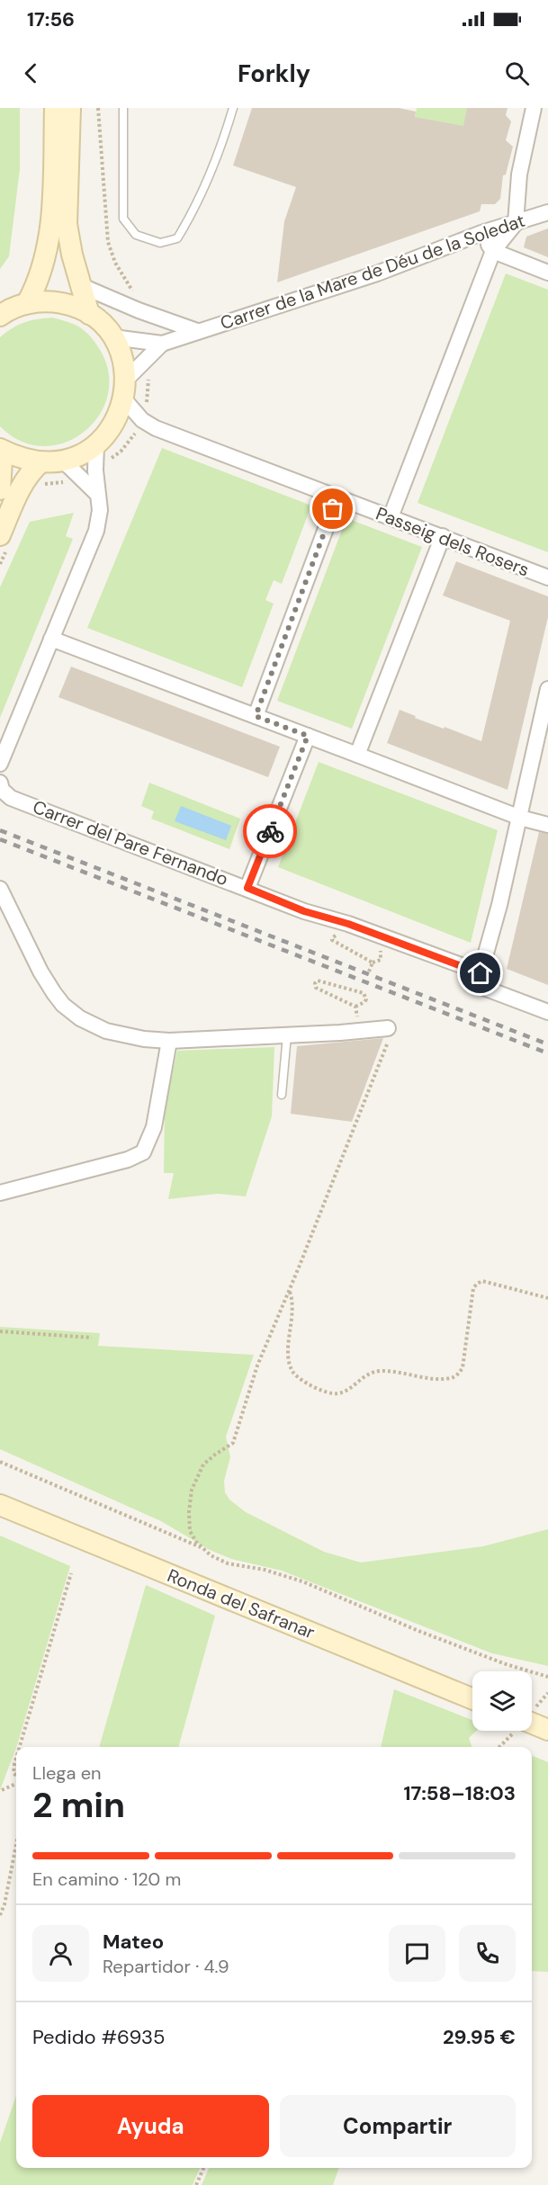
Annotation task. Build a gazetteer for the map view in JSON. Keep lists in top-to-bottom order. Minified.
{"streets":{"street":["Carrer de la Mare de Déu de la Soledat","Passeig dels Rosers","Carrer del Pare Fernando","Ronda del Safranar"]},"crossings":[["Carrer de la Mare de Déu de la Soledat","Passeig dels Rosers"]],"page":{"status":"17:56","header":"Forkly","heading":["2 min","Llega en","17:58–18:03"],"panel":["Mateo","Repartidor · 4.9","Pedido #6935","29.95 €"],"bar":"En camino · 120 m","buttons":["Ayuda","Compartir"]}}
